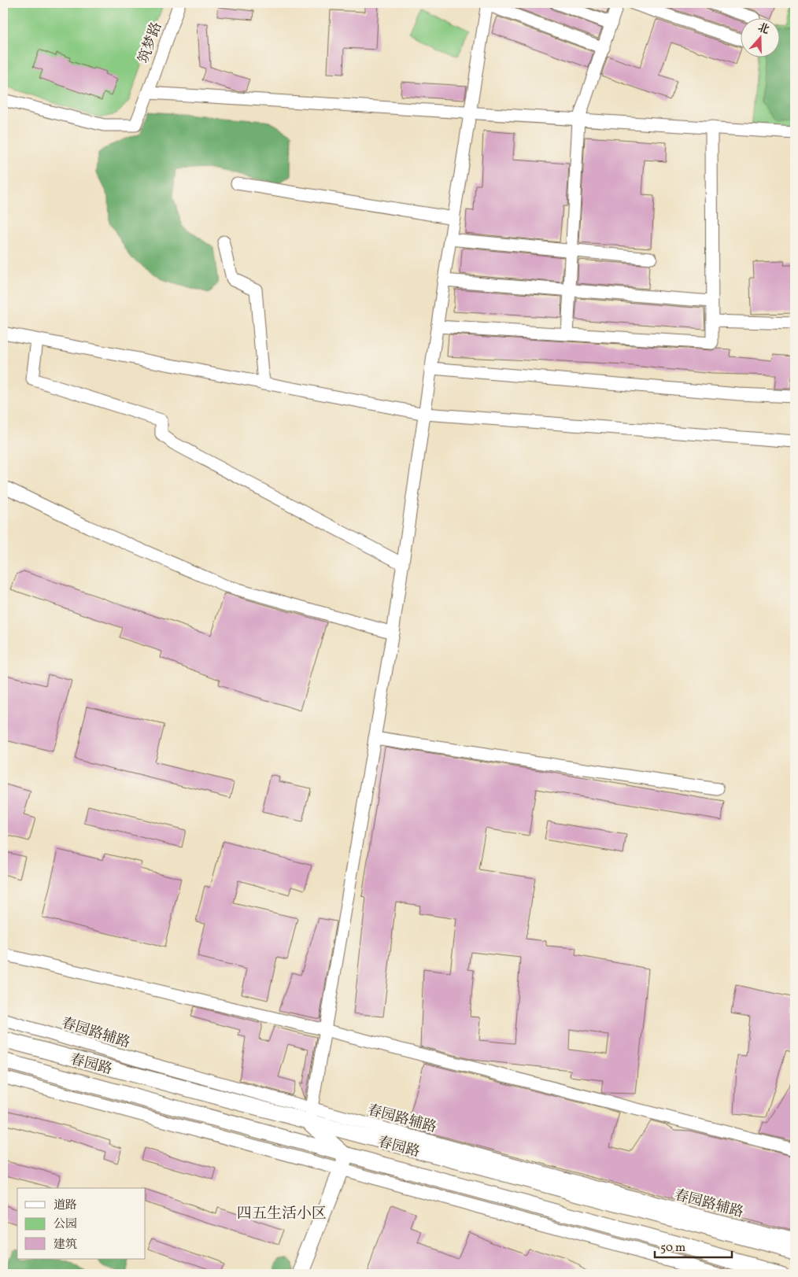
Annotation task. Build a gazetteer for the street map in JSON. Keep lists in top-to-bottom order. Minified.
{"streets":{"main road":["春园路"],"street":["筑梦路","春园路辅路"]},"crossings":[["春园路辅路","春园路"]],"districts":["四五生活小区"],"legend":["道路","公园","建筑"],"scale_bar":"50 m","north":"top"}
